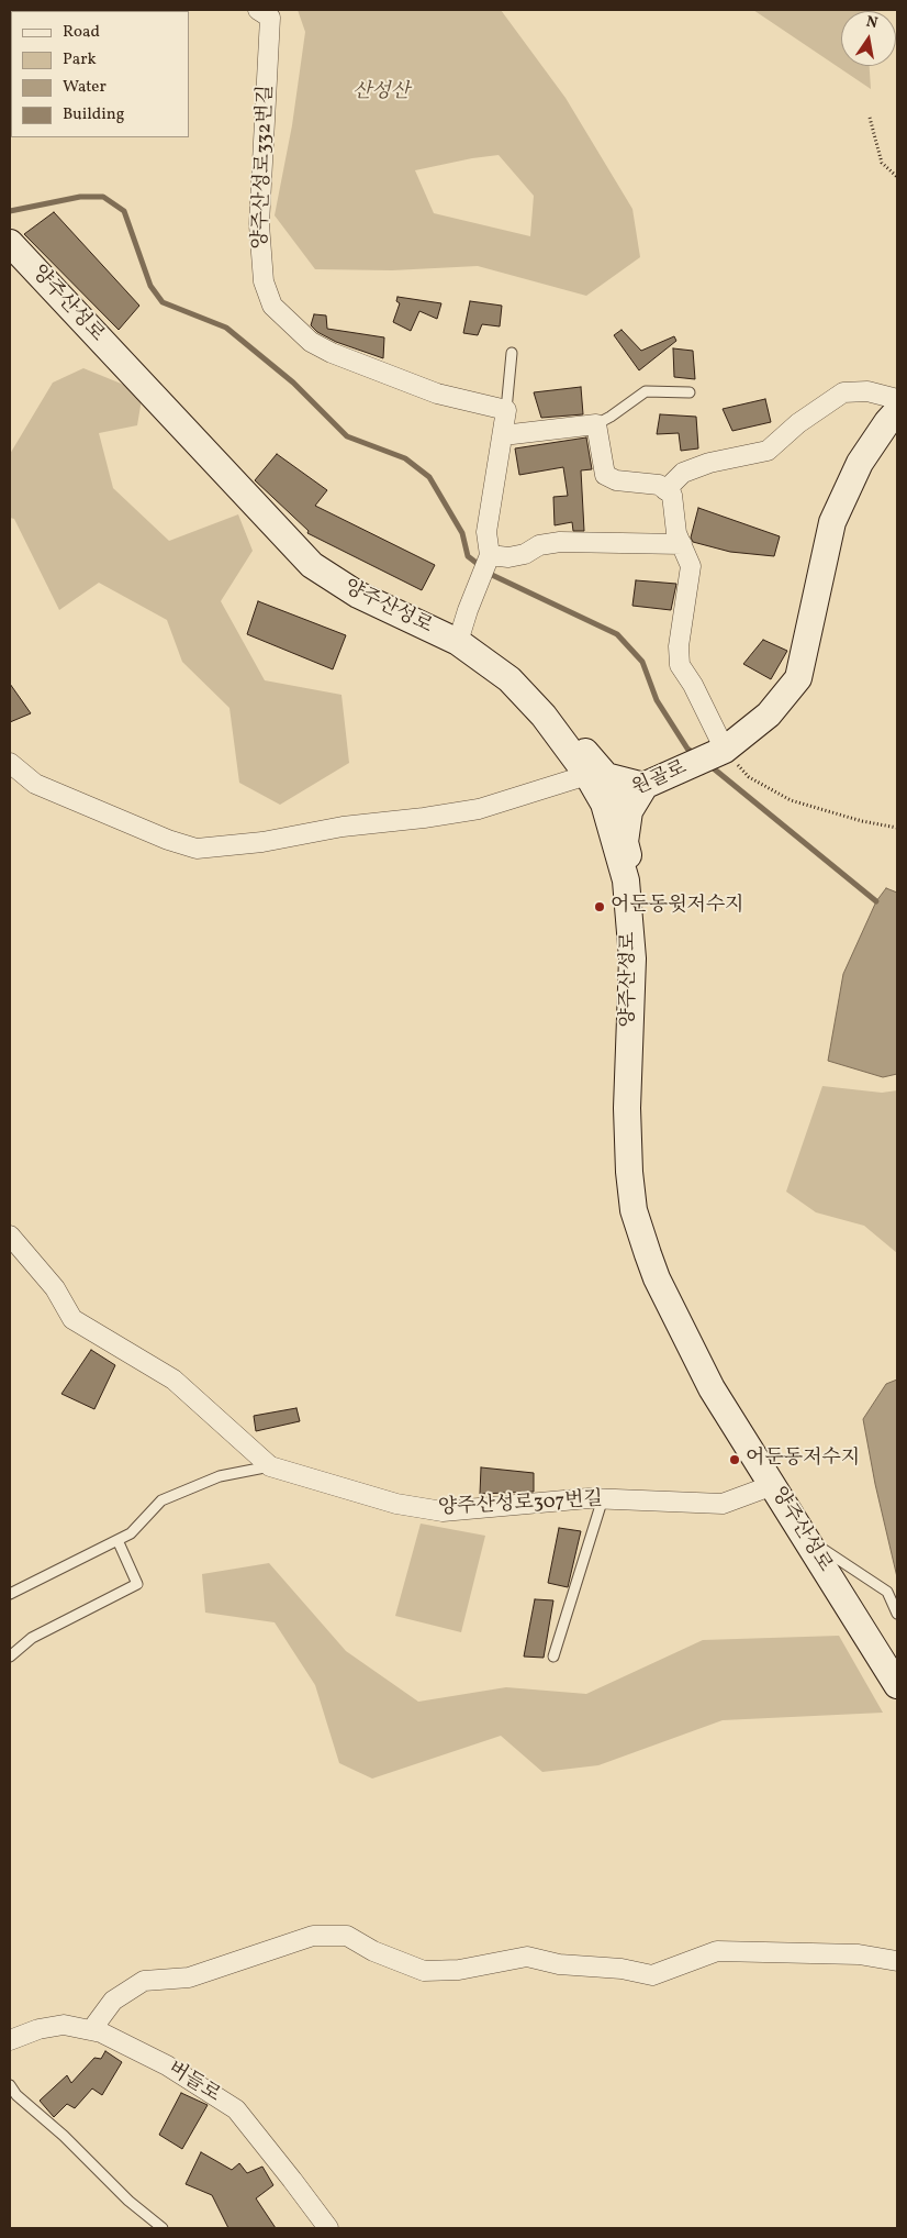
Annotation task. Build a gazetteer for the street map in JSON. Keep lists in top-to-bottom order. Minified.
{"streets":{"street":["양주산성로332번길","양주산성로","원골로","양주산성로307번길","버들로"]},"crossings":[["양주산성로","원골로"],["양주산성로","양주산성로307번길"]],"parks":["산성산"],"places":["어둔동윗저수지","어둔동저수지"],"legend":["Road","Park","Water","Building"],"north":"top"}
